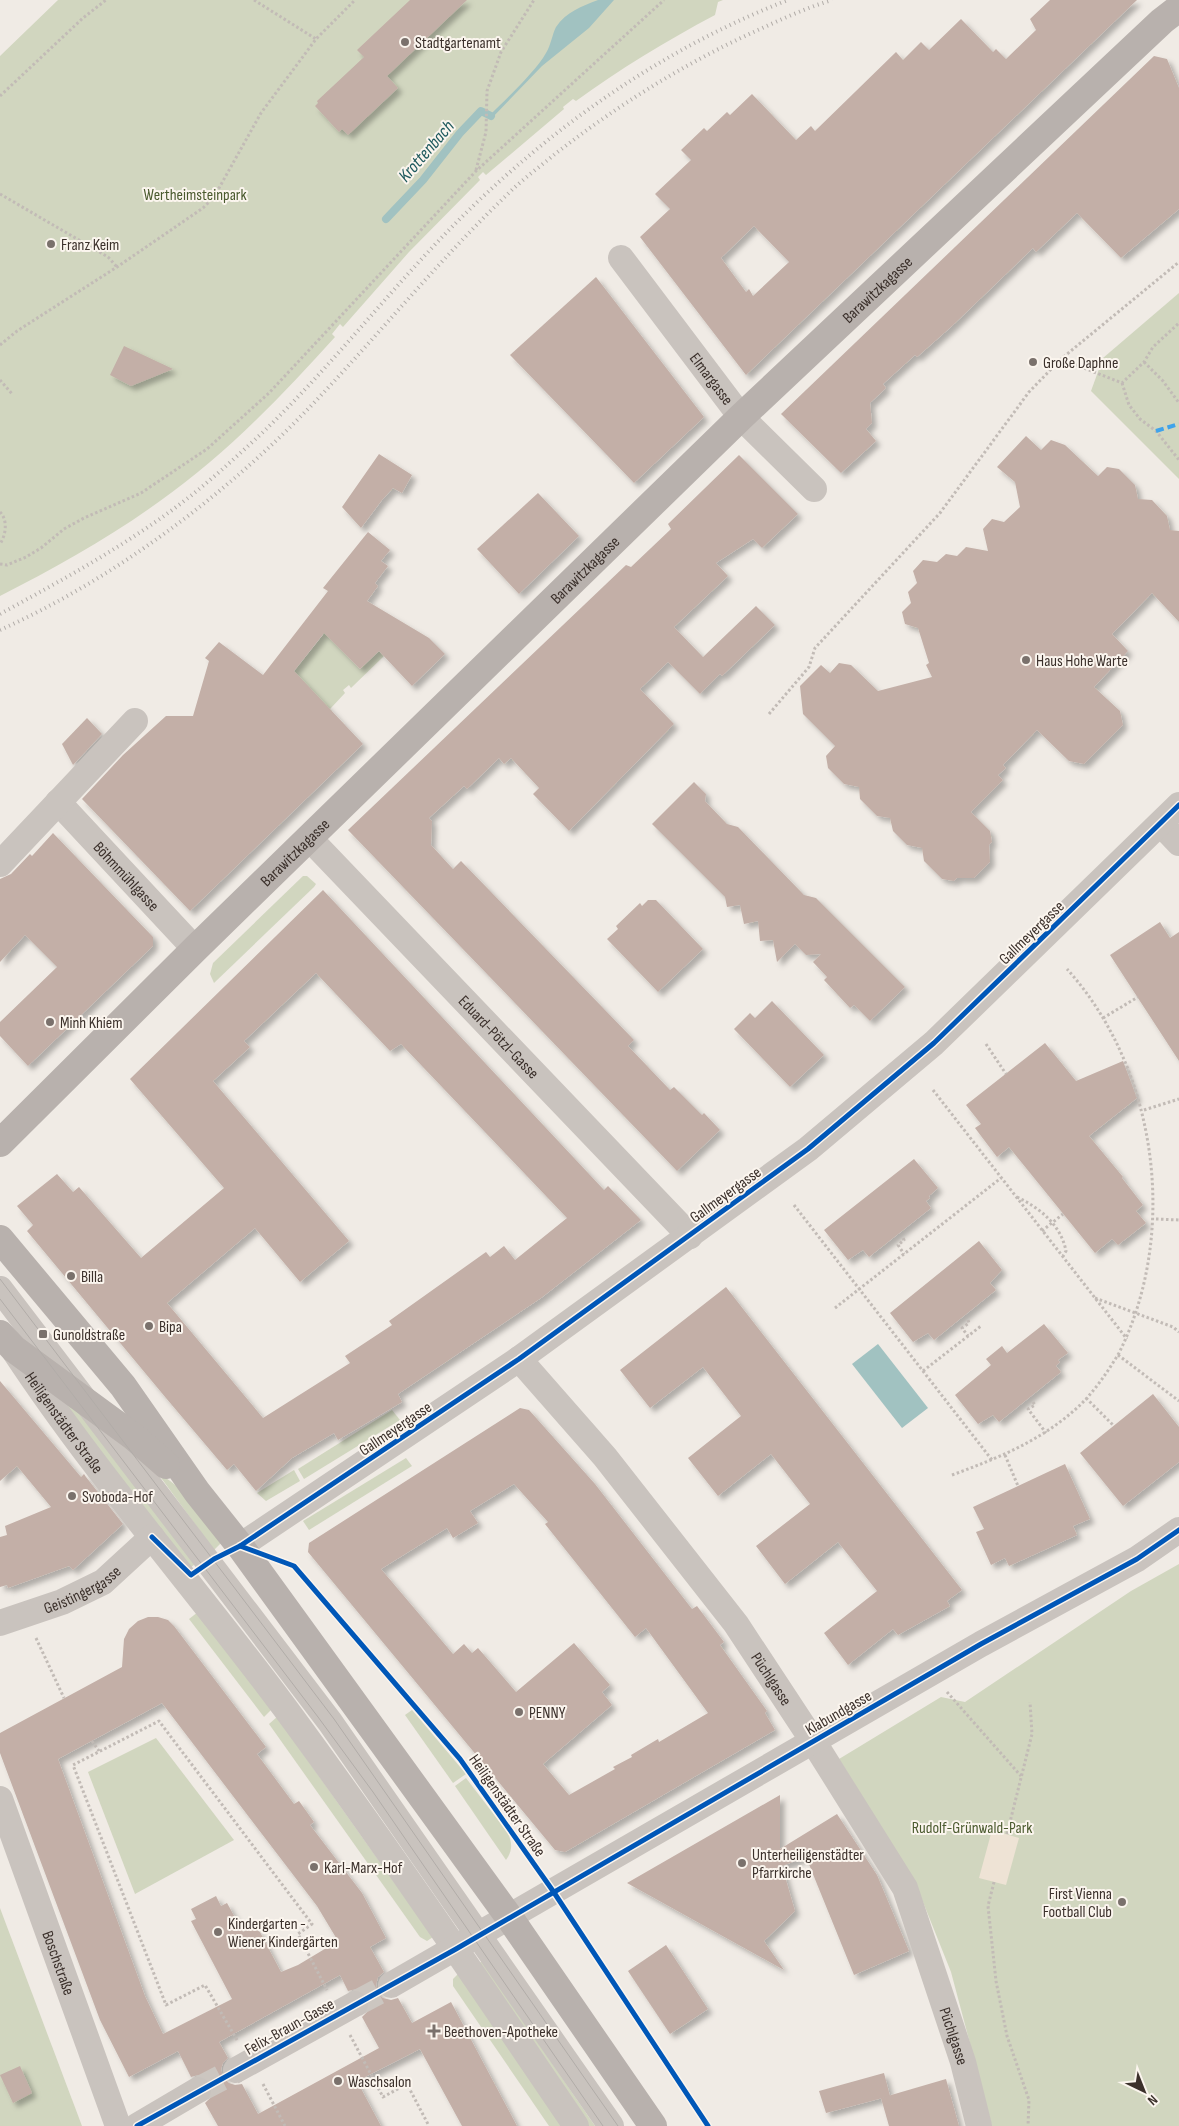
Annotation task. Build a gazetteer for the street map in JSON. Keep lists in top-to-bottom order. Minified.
{"streets":{"main road":["Barawitzkagasse","Heiligenstädter Straße"],"street":["Elmargasse","Böhmmühlgasse","Gallmeyergasse","Eduard-Pötzl-Gasse","Geistingergasse","Püchlgasse","Klabundgasse","Boschstraße","Felix-Braun-Gasse"]},"crossings":[["Barawitzkagasse","Elmargasse"],["Barawitzkagasse","Böhmmühlgasse"],["Barawitzkagasse","Eduard-Pötzl-Gasse"],["Gallmeyergasse","Eduard-Pötzl-Gasse"],["Gallmeyergasse","Heiligenstädter Straße"],["Gallmeyergasse","Püchlgasse"],["Heiligenstädter Straße","Geistingergasse"],["Heiligenstädter Straße","Klabundgasse"],["Püchlgasse","Klabundgasse"]],"water":["Krottenbach"],"parks":["Wertheimsteinpark","Rudolf-Grünwald-Park"],"places":{"other":["Stadtgartenamt","Franz Keim","Große Daphne","Haus Hohe Warte","Minh Khiem","Billa","Bipa","Svoboda-Hof","PENNY","Unterheiligenstädter Pfarrkirche","Karl-Marx-Hof","First Vienna Football Club","Kindergarten - Wiener Kindergärten","Waschsalon"],"transit":["Gunoldstraße"],"health":["Beethoven-Apotheke"]},"north":"bottom right"}
